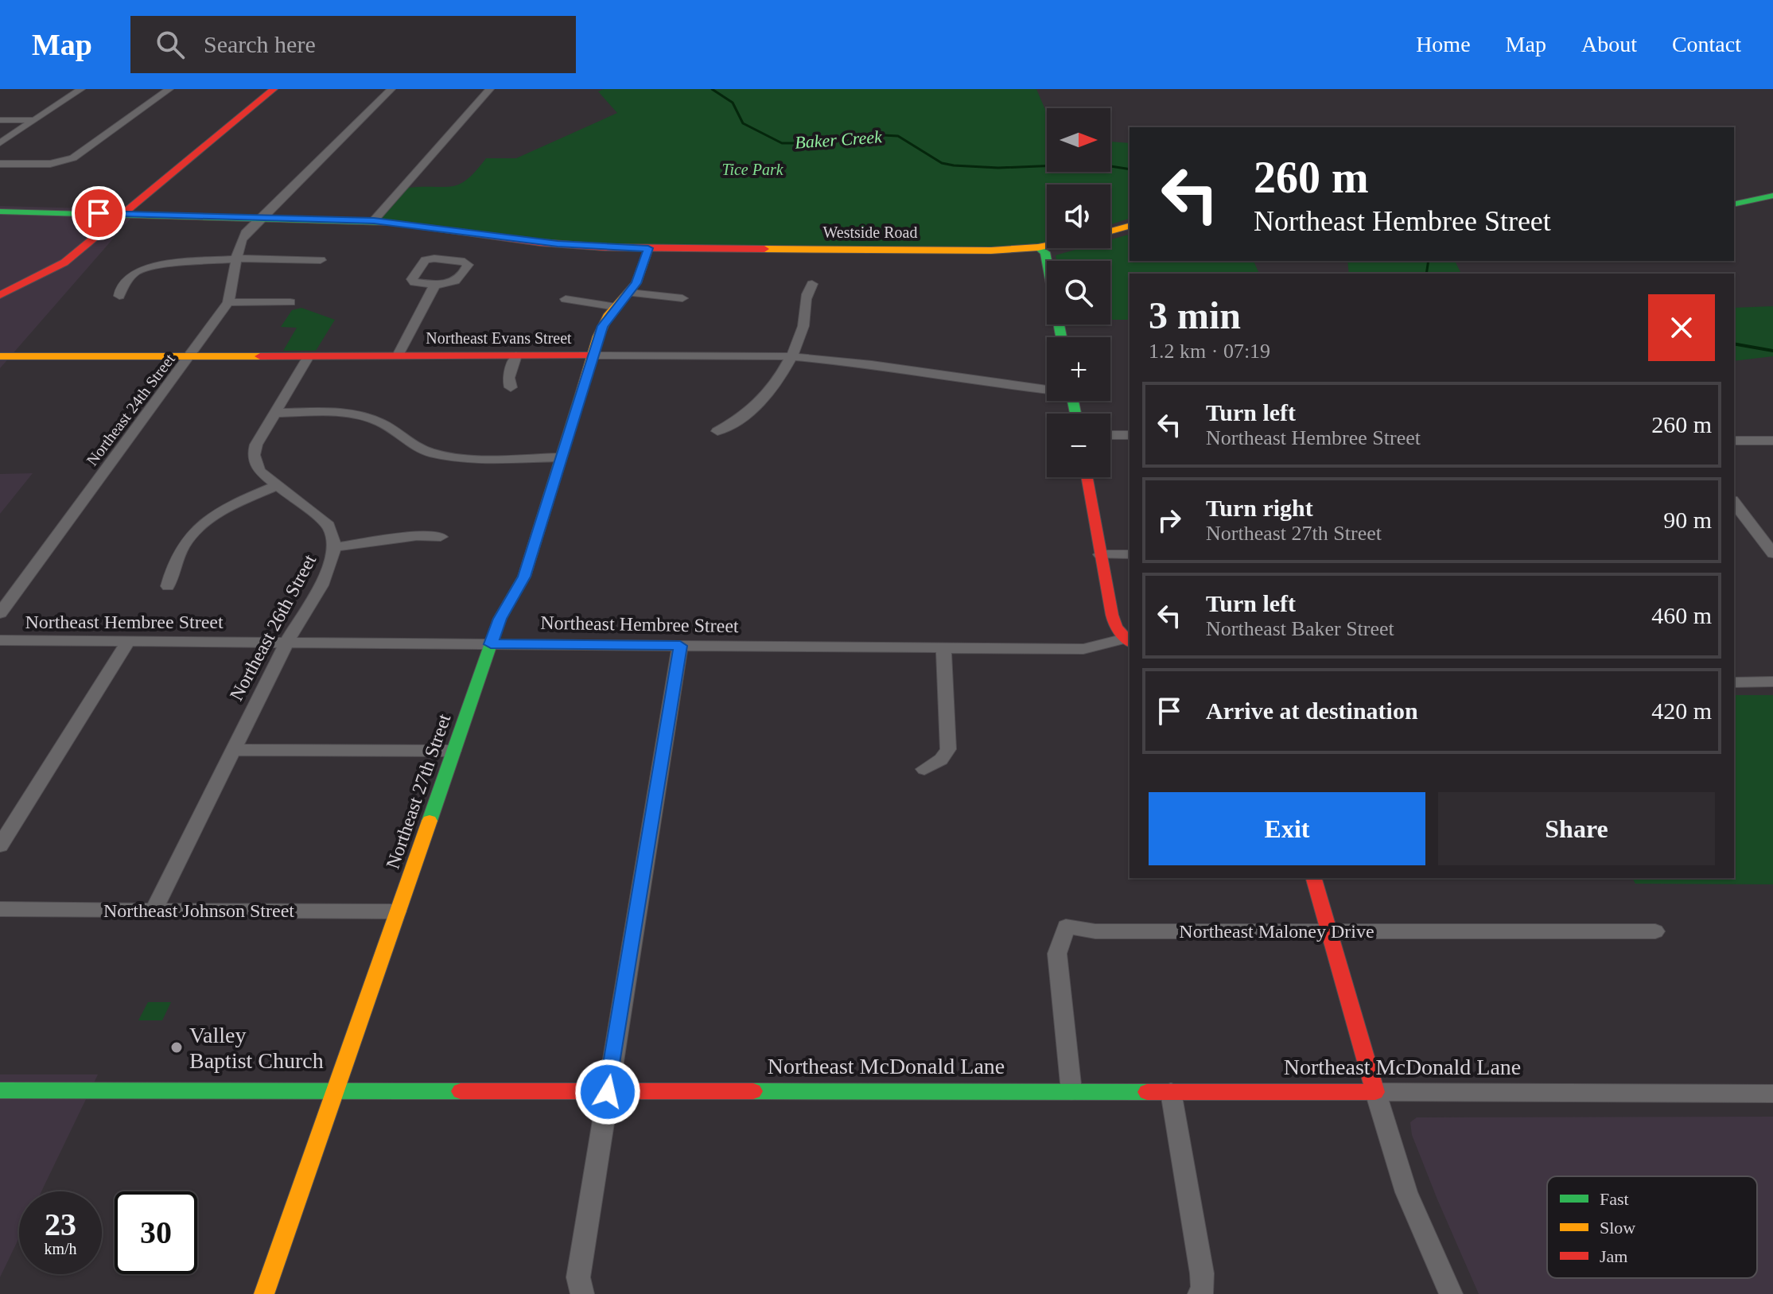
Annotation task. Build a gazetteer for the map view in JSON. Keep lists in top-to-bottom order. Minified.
{"streets":{"street":["Westside Road","Northeast Evans Street","Northeast 24th Street","Northeast Hembree Street","Northeast 26th Street","Northeast 27th Street","Northeast Johnson Street","Northeast Maloney Drive","Northeast McDonald Lane"]},"crossings":[["Westside Road","Northeast 24th Street"],["Westside Road","Northeast 27th Street"],["Northeast Evans Street","Northeast 24th Street"],["Northeast Evans Street","Northeast 26th Street"],["Northeast Evans Street","Northeast 27th Street"],["Northeast Hembree Street","Northeast 26th Street"],["Northeast Hembree Street","Northeast 27th Street"],["Northeast 26th Street","Northeast Johnson Street"],["Northeast 27th Street","Northeast Johnson Street"],["Northeast 27th Street","Northeast McDonald Lane"],["Northeast Maloney Drive","Northeast McDonald Lane"]],"water":["Baker Creek"],"parks":["Tice Park"],"places":["Valley Baptist Church"],"legend":["Fast","Slow","Jam"],"north":"right","page":{"header":"Map","search":"Search here","nav":["Home","Map","About","Contact"],"map_buttons":["+","−"],"turn":["260 m","Northeast Hembree Street"],"heading":["3 min","1.2 km · 07:19"],"list":[{"name":"Turn left","note":"Northeast Hembree Street","value":"260 m"},{"name":"Turn right","note":"Northeast 27th Street","value":"90 m"},{"name":"Turn left","note":"Northeast Baker Street","value":"460 m"},{"name":"Arrive at destination","value":"420 m"}],"buttons":["Exit","Share"],"speed":"23 km/h","limit":"30"}}
